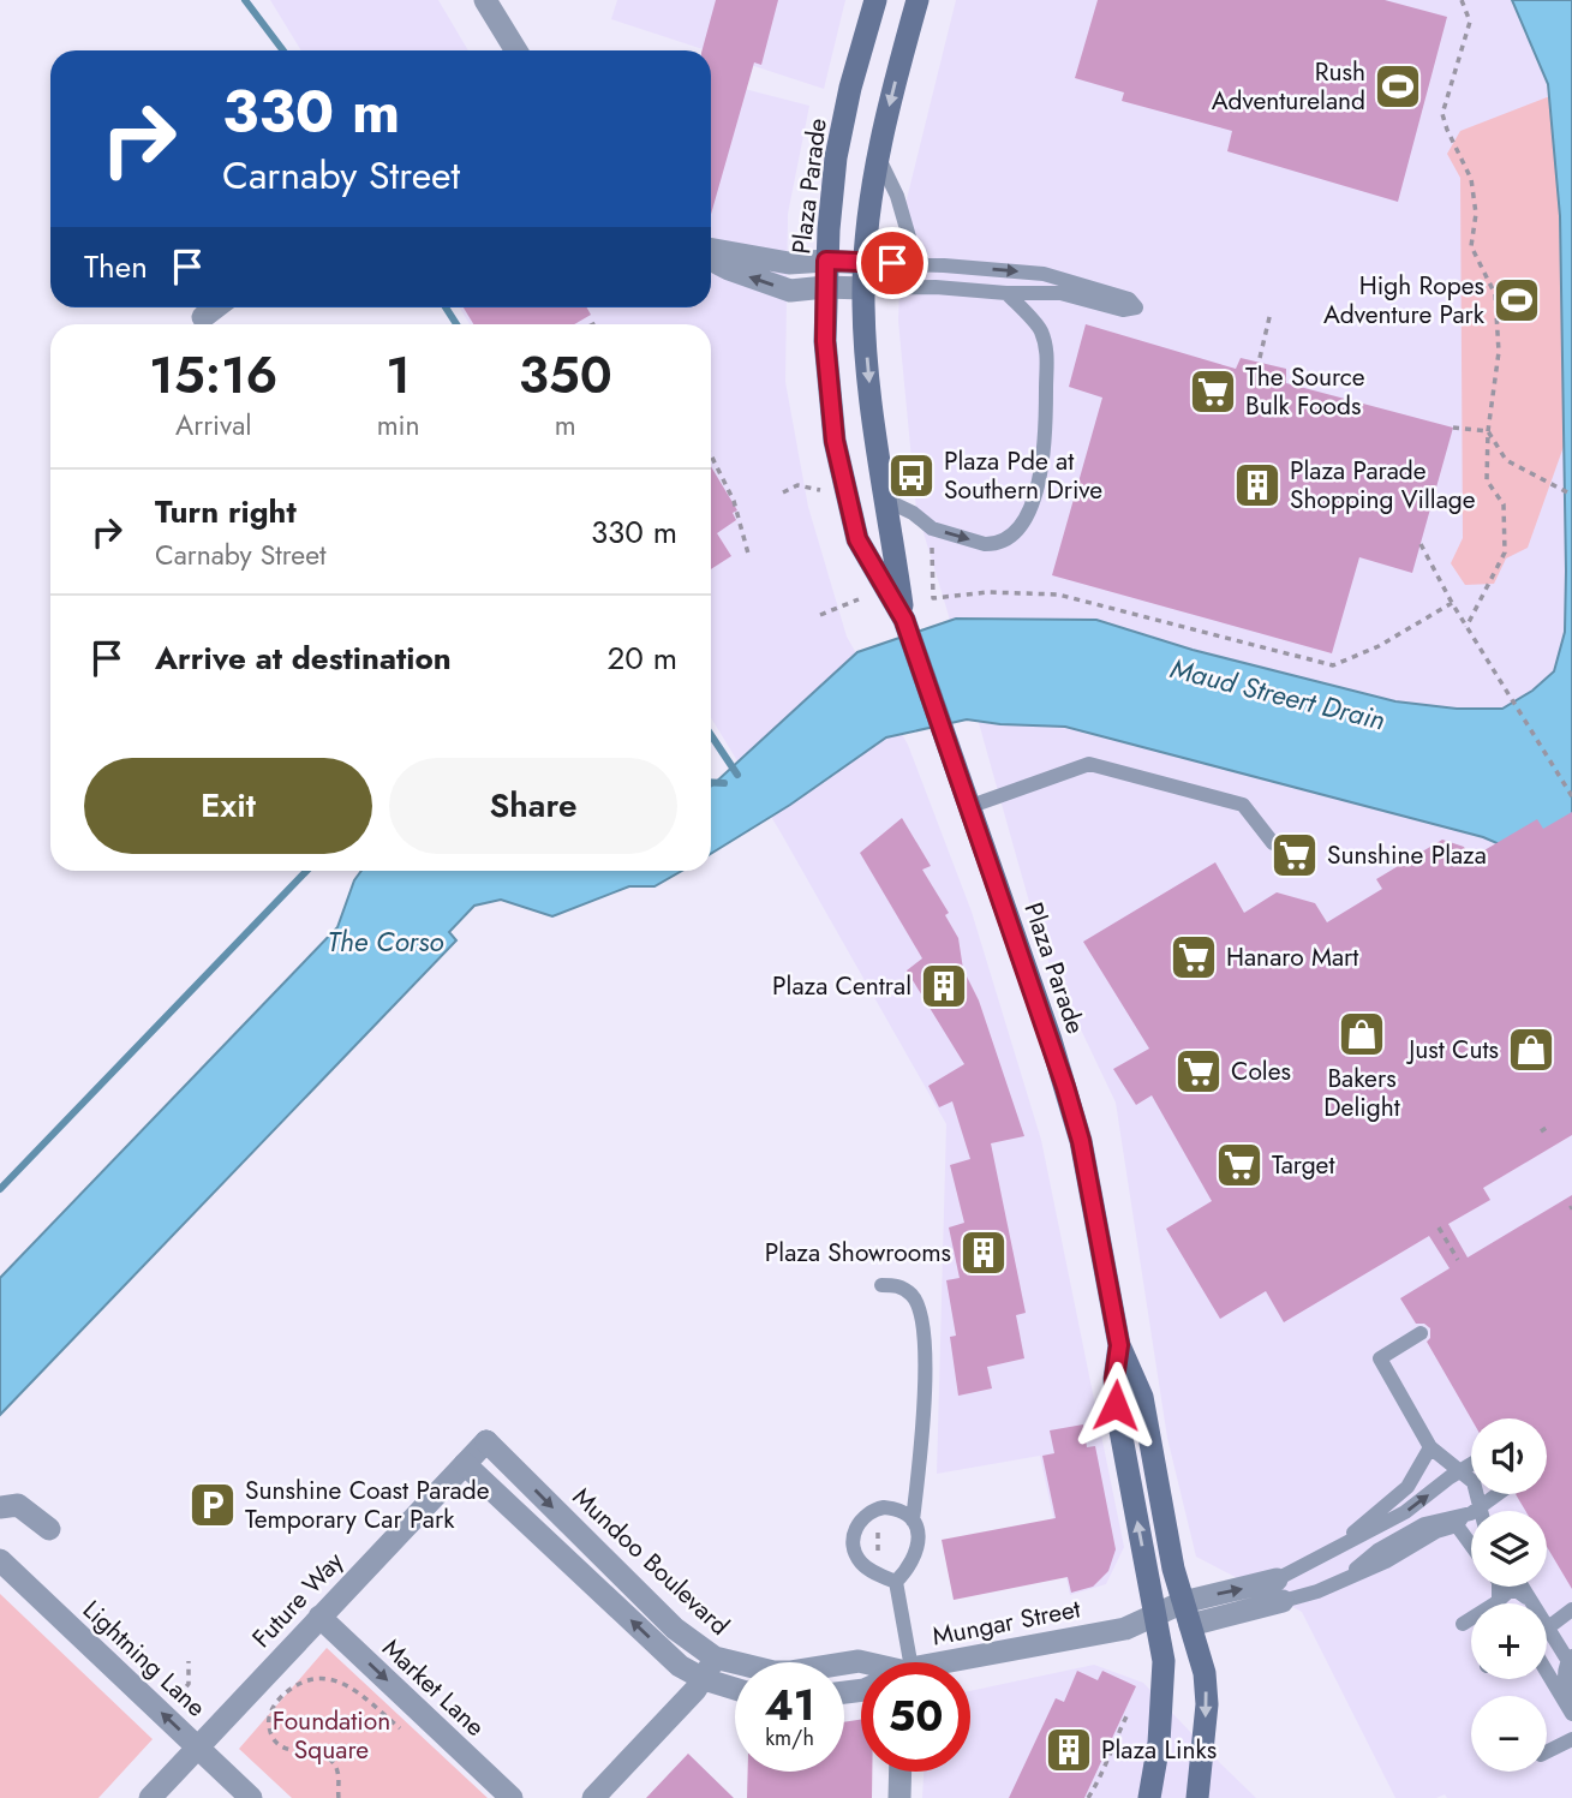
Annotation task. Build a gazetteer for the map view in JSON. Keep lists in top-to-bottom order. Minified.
{"streets":{"main road":["Plaza Parade"],"street":["Mundoo Boulevard","Future Way","Mungar Street","Lightning Lane","Market Lane"]},"crossings":[["Plaza Parade","Mungar Street"],["Mundoo Boulevard","Future Way"],["Future Way","Lightning Lane"],["Future Way","Market Lane"]],"one_way":["Lightning Lane","Market Lane"],"water":["Maud Streert Drain","The Corso"],"parks":["Foundation Square"],"places":{"sports":["Rush Adventureland","High Ropes Adventure Park"],"supermarket":["The Source Bulk Foods","Sunshine Plaza","Hanaro Mart","Coles","Target"],"bus stop":["Plaza Pde at Southern Drive"],"building":["Plaza Parade Shopping Village","Plaza Central","Plaza Showrooms","Plaza Links"],"shop":["Bakers Delight","Just Cuts"],"parking":["Sunshine Coast Parade Temporary Car Park"]},"page":{"turn":["330 m","Carnaby Street"],"then":"Then","eta":["15:16","Arrival","1","min","350","m"],"list":[{"name":"Turn right","note":"Carnaby Street","value":"330 m"},{"name":"Arrive at destination","value":"20 m"}],"buttons":["Exit","Share"],"map_buttons":["+","−"],"speed":"41 km/h","limit":"50"}}
